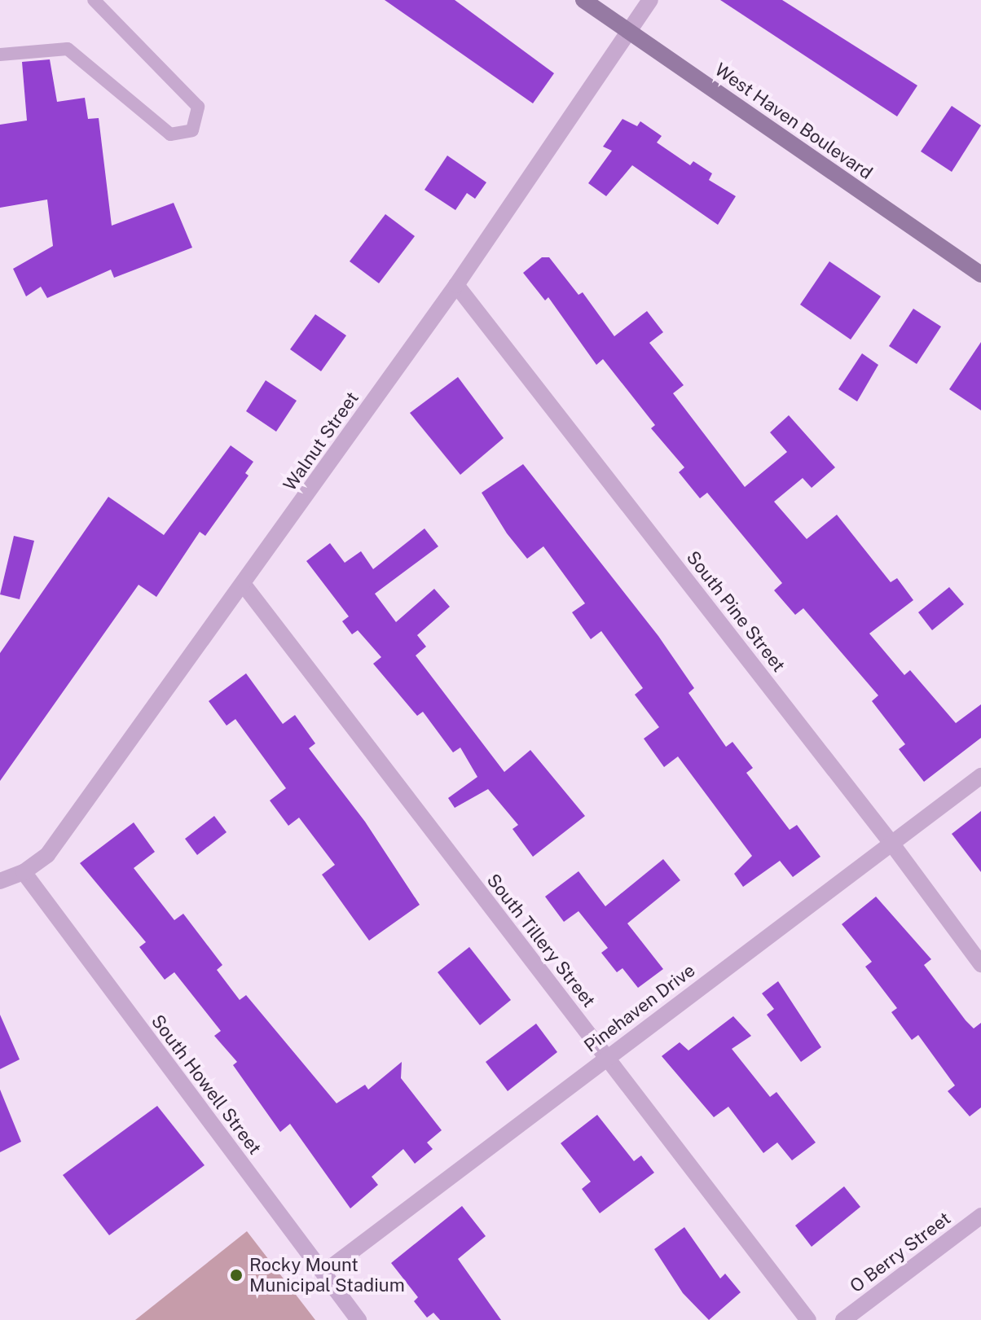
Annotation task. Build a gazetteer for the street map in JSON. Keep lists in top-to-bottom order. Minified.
{"streets":{"street":["West Haven Boulevard","Walnut Street","South Pine Street","South Tillery Street","Pinehaven Drive","South Howell Street","O Berry Street"]},"crossings":[["West Haven Boulevard","Walnut Street"],["Walnut Street","South Pine Street"],["Walnut Street","South Tillery Street"],["Walnut Street","South Howell Street"],["South Pine Street","Pinehaven Drive"],["South Tillery Street","Pinehaven Drive"],["Pinehaven Drive","South Howell Street"]],"places":["Rocky Mount Municipal Stadium"]}
